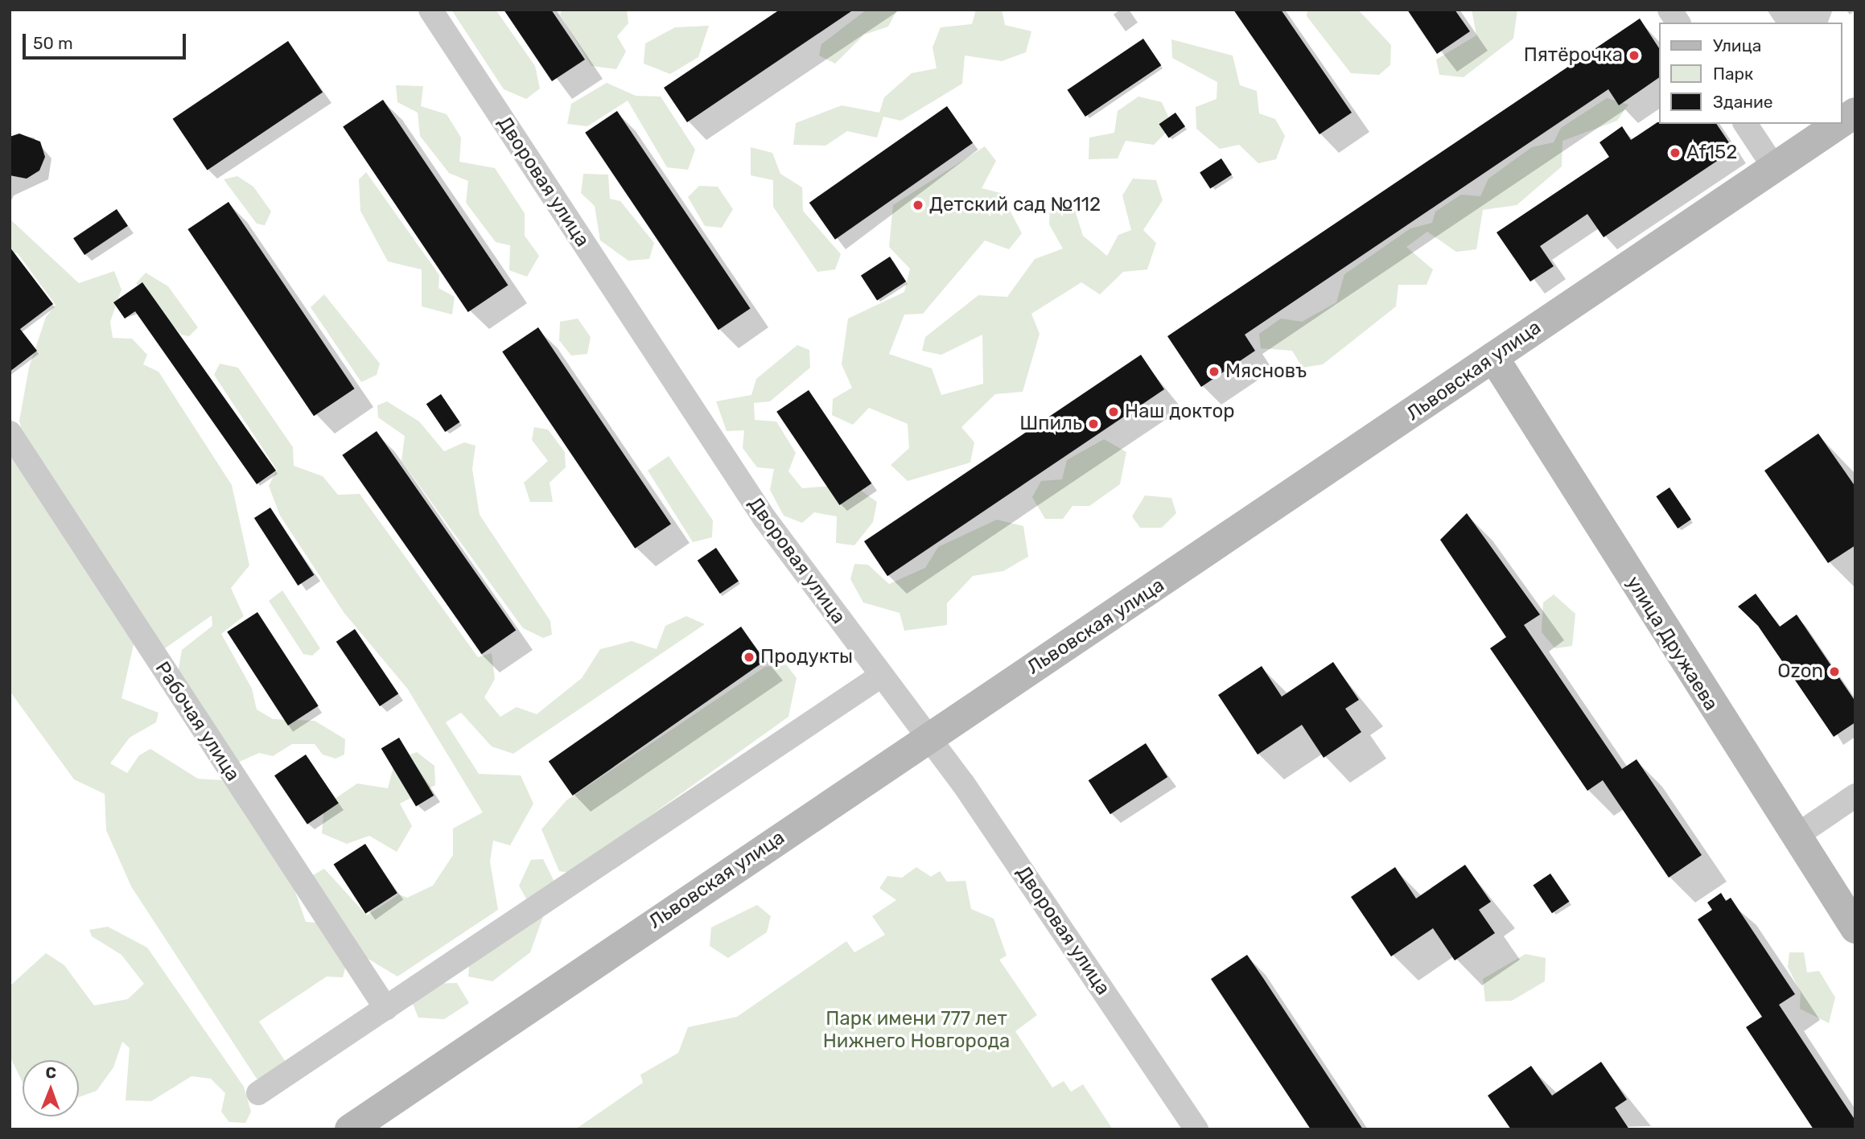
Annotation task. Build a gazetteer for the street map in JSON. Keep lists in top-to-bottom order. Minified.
{"streets":{"main road":["Львовская улица","улица Дружаева"],"street":["Дворовая улица","Рабочая улица"]},"crossings":[["Дворовая улица","Львовская улица"],["Львовская улица","улица Дружаева"]],"parks":["Парк имени 777 лет Нижнего Новгорода"],"places":["Пятёрочка","Af152","Детский сад №112","Мясновъ","Наш доктор","Шпиль","Продукты","Ozon"],"legend":["Улица","Парк","Здание"],"scale_bar":"50 m","north":"top"}
